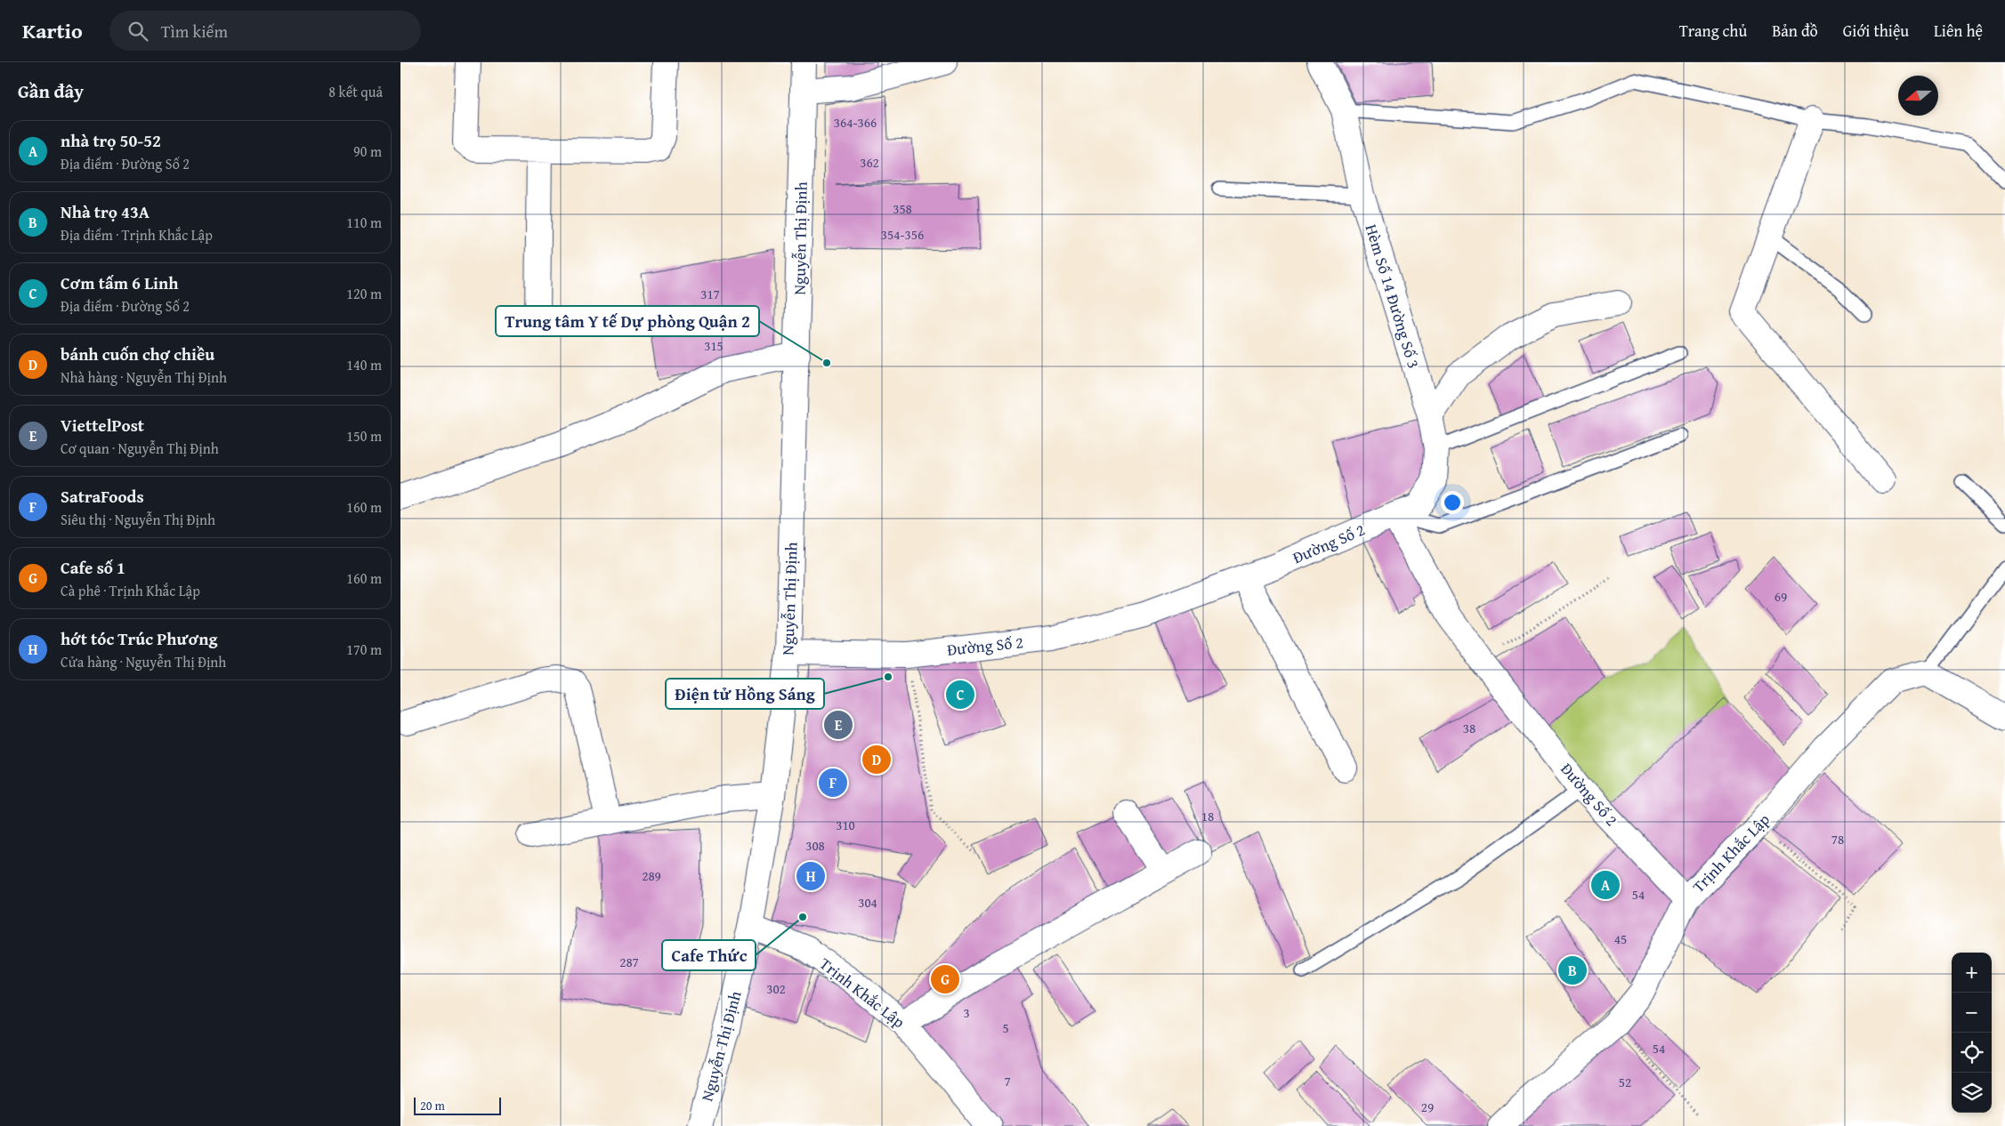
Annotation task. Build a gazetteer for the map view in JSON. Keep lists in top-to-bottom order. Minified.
{"streets":{"street":["Nguyễn Thị Định","Hèm Số 14 Đường Số 3","Đường Số 2","Trịnh Khắc Lập"]},"crossings":[["Nguyễn Thị Định","Đường Số 2"],["Nguyễn Thị Định","Trịnh Khắc Lập"],["Hèm Số 14 Đường Số 3","Đường Số 2"],["Đường Số 2","Trịnh Khắc Lập"]],"places":["Trung tâm Y tế Dự phòng Quận 2","Điện tử Hồng Sáng","Cafe Thức"],"house_numbers":["364-366","362","358","354-356","317","315","69","38","18","310","78","308","289","54","304","45","287","302","3","5","54","7","52","29"],"scale_bar":"20 m","north":"left","page":{"header":"Kartio","search":"Tìm kiếm","nav":["Trang chủ","Bản đồ","Giới thiệu","Liên hệ"],"heading":["Gần đây","8 kết quả"],"list":[{"mark":"A","name":"nhà trọ 50-52","note":"Địa điểm · Đường Số 2","value":"90 m"},{"mark":"B","name":"Nhà trọ 43A","note":"Địa điểm · Trịnh Khắc Lập","value":"110 m"},{"mark":"C","name":"Cơm tấm 6 Linh","note":"Địa điểm · Đường Số 2","value":"120 m"},{"mark":"D","name":"bánh cuốn chợ chiều","note":"Nhà hàng · Nguyễn Thị Định","value":"140 m"},{"mark":"E","name":"ViettelPost","note":"Cơ quan · Nguyễn Thị Định","value":"150 m"},{"mark":"F","name":"SatraFoods","note":"Siêu thị · Nguyễn Thị Định","value":"160 m"},{"mark":"G","name":"Cafe số 1","note":"Cà phê · Trịnh Khắc Lập","value":"160 m"},{"mark":"H","name":"hớt tóc Trúc Phương","note":"Cửa hàng · Nguyễn Thị Định","value":"170 m"}],"pins":["C","E","D","F","H","A","B","G"],"map_buttons":["+","−"],"scale":"20 m"}}
